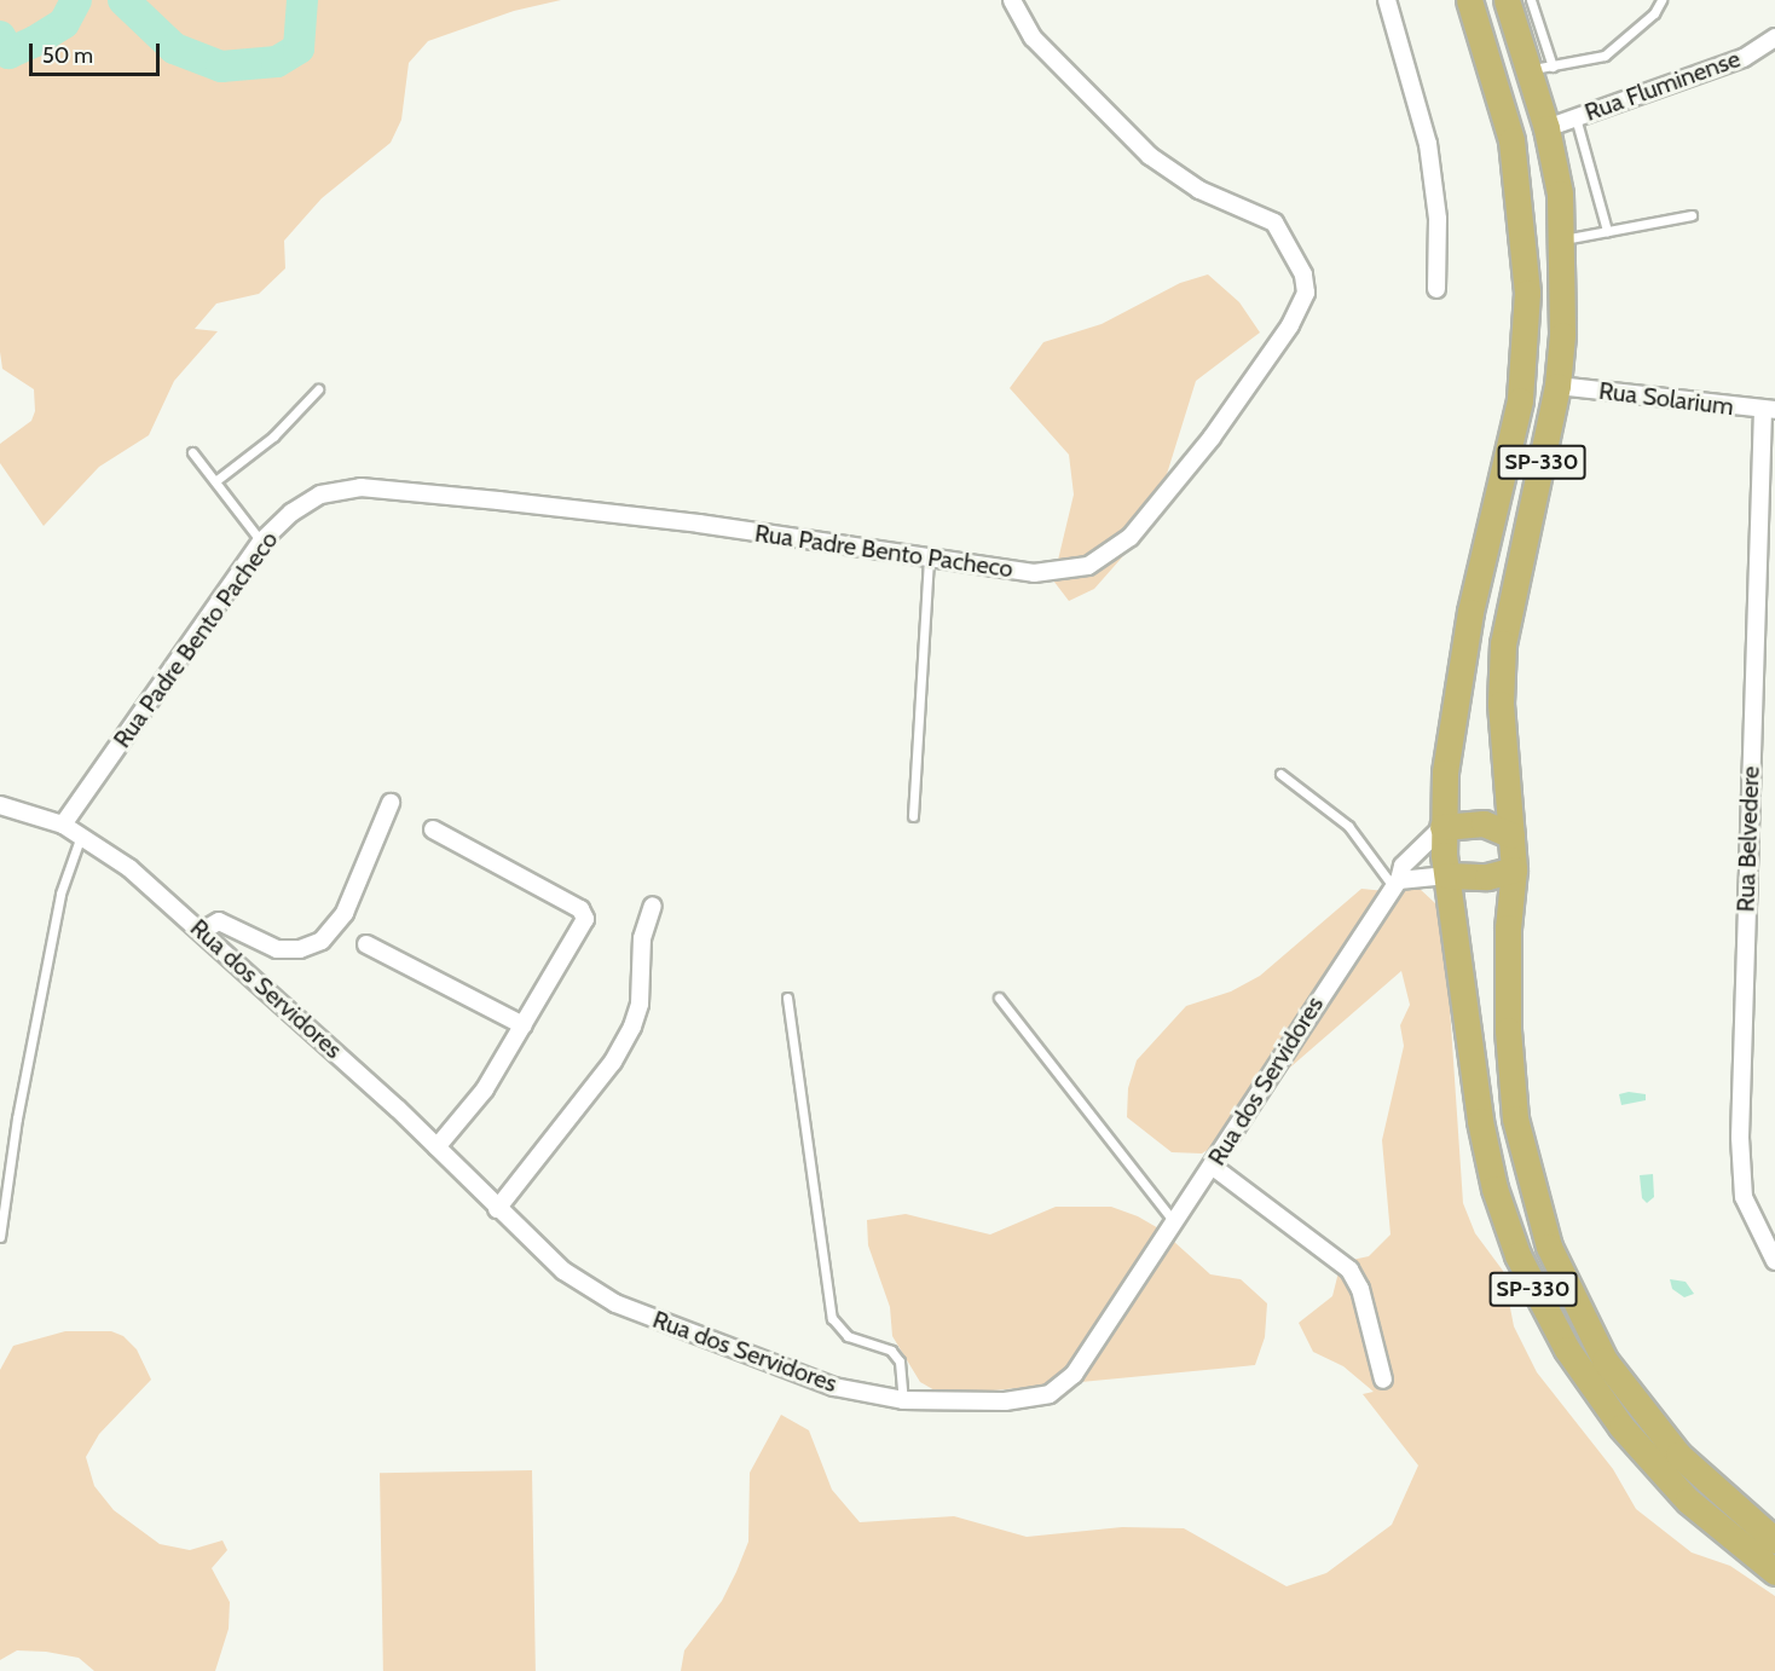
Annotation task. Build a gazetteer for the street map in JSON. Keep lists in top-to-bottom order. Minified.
{"streets":{"main road":["SP-330"],"street":["Rua Fluminense","Rua Solarium","Rua Padre Bento Pacheco","Rua Belvedere","Rua dos Servidores"]},"crossings":[["Rua Fluminense","SP-330"],["Rua Solarium","SP-330"],["Rua Solarium","Rua Belvedere"],["SP-330","Rua dos Servidores"],["Rua Padre Bento Pacheco","Rua dos Servidores"]],"scale_bar":"50 m"}
